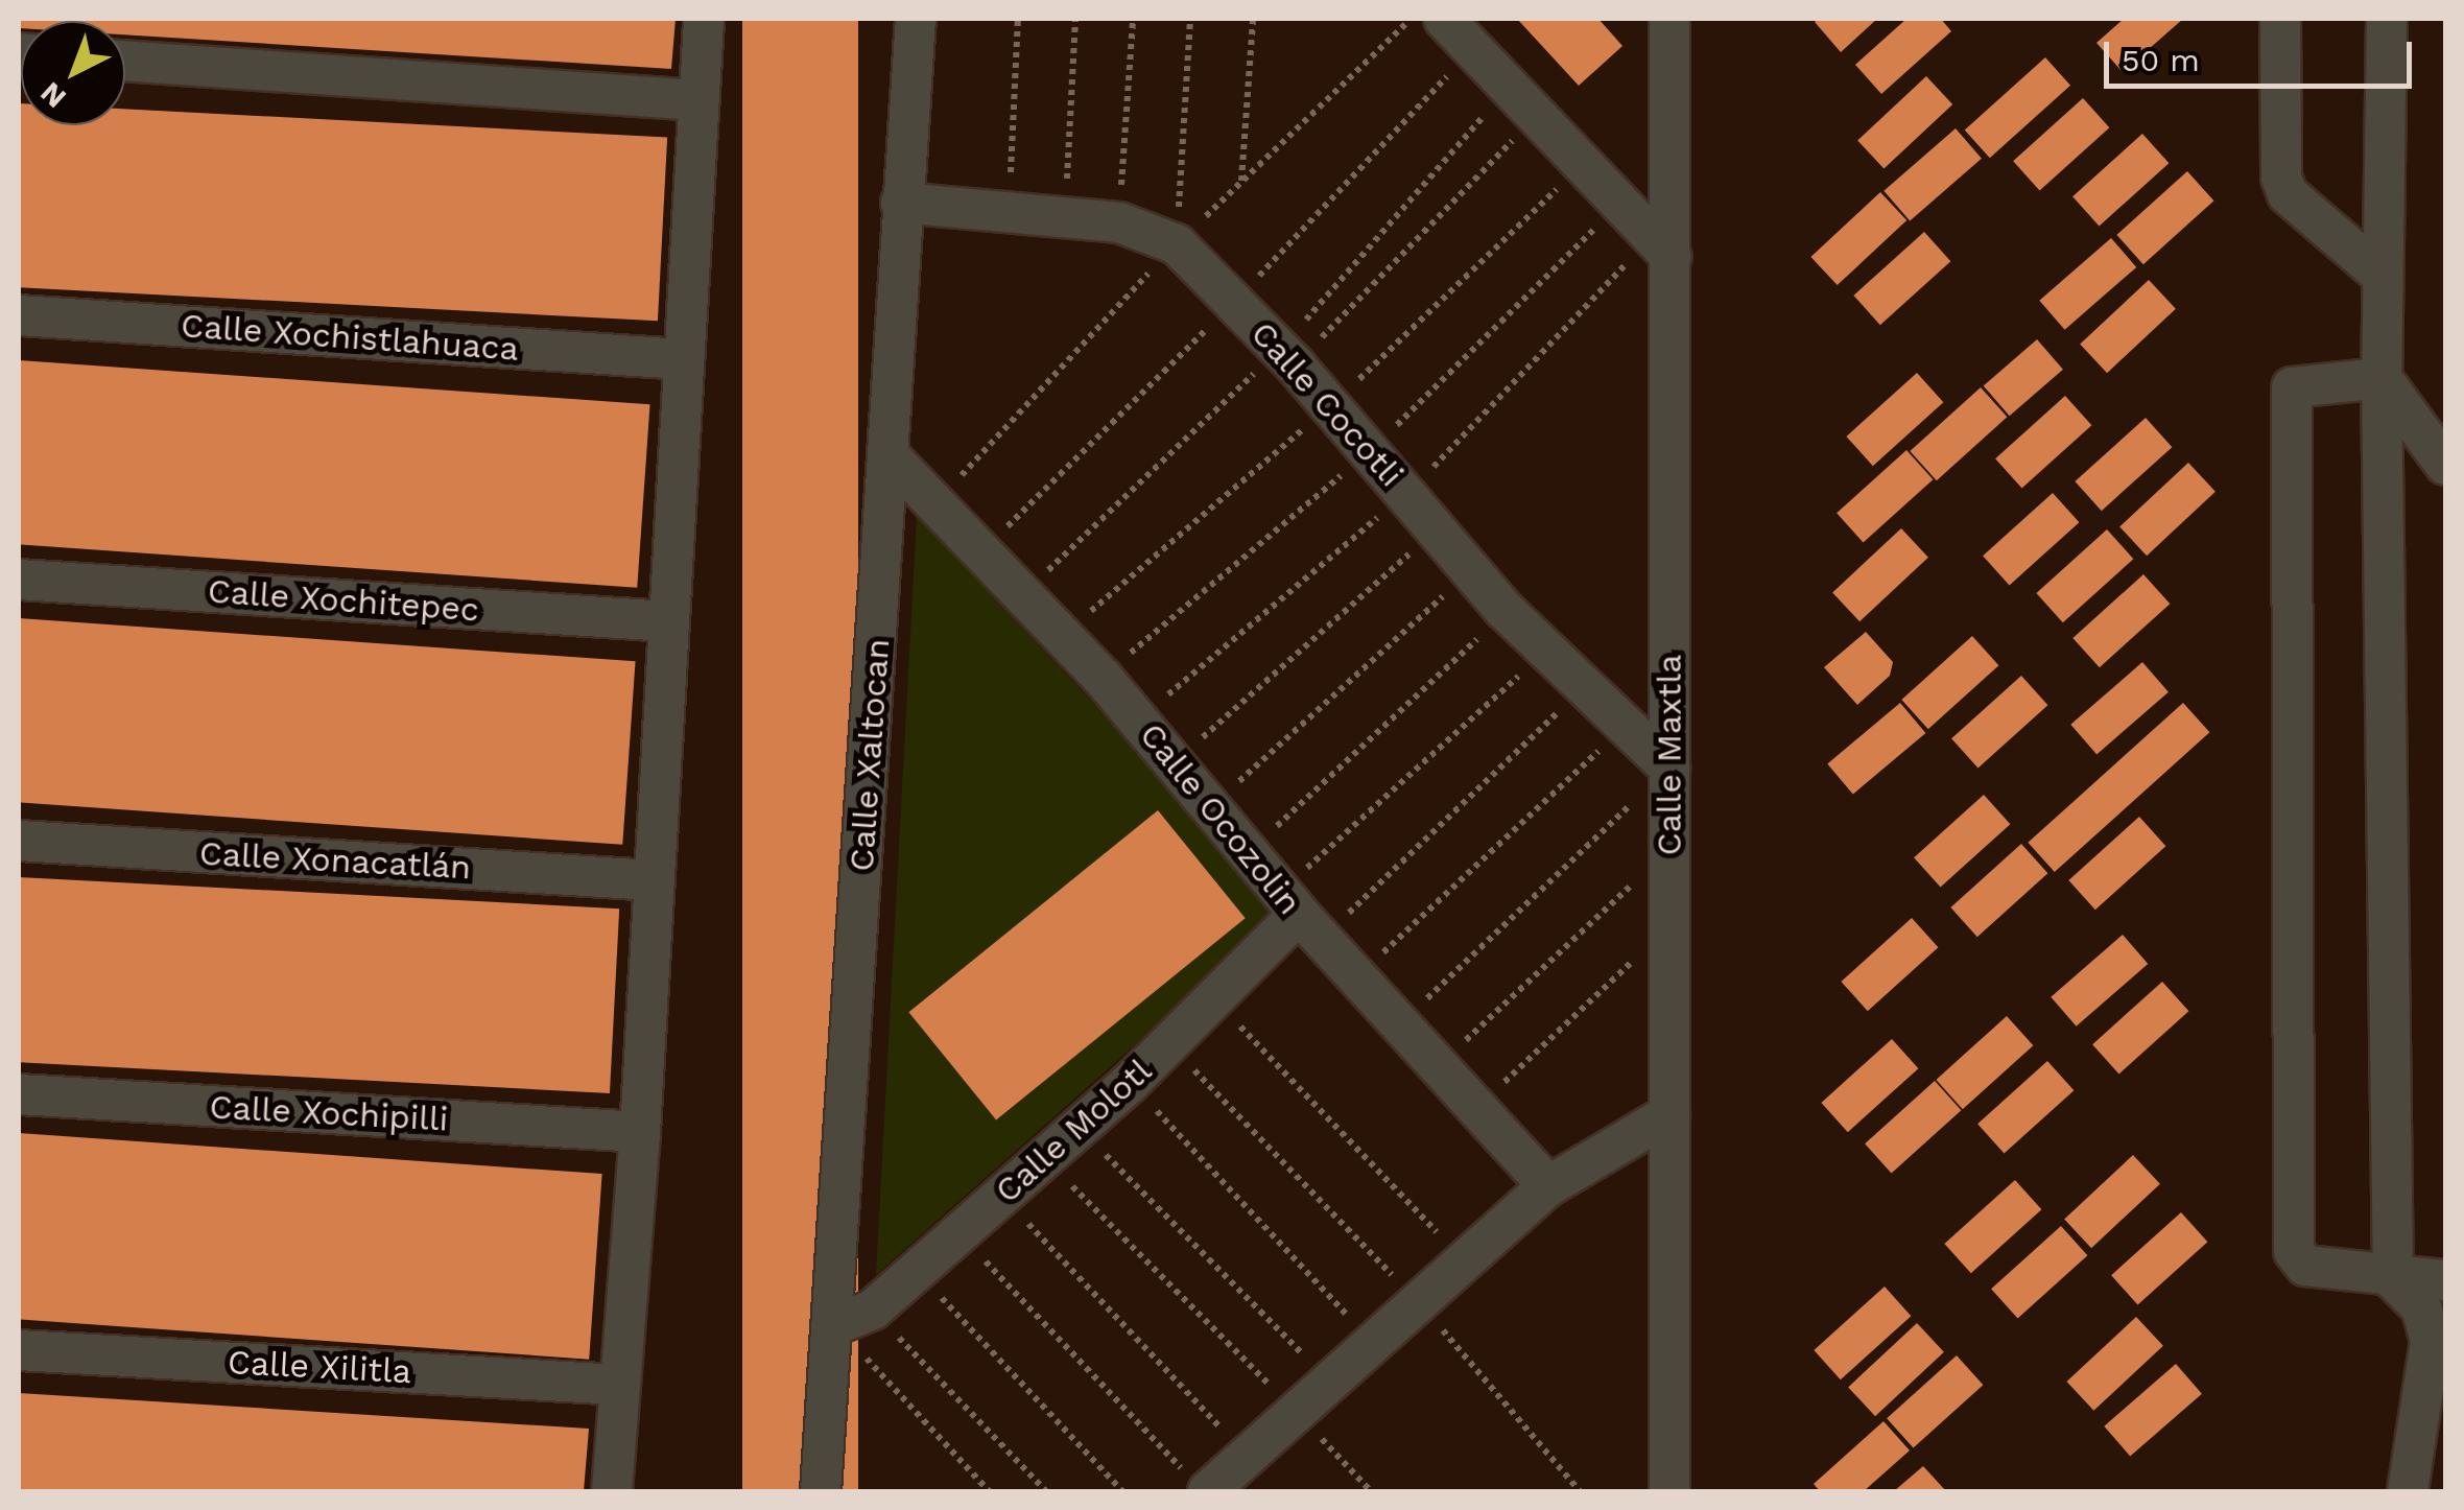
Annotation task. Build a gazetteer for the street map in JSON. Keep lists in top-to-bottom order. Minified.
{"streets":{"street":["Calle Xochistlahuaca","Calle Cocotli","Calle Xochitepec","Calle Xaltocan","Calle Maxtla","Calle Ocozolin","Calle Xonacatlán","Calle Xochipilli","Calle Molotl","Calle Xilitla"]},"crossings":[["Calle Cocotli","Calle Xaltocan"],["Calle Cocotli","Calle Maxtla"],["Calle Xaltocan","Calle Ocozolin"],["Calle Xaltocan","Calle Molotl"],["Calle Ocozolin","Calle Molotl"]],"scale_bar":"50 m","north":"bottom left"}
